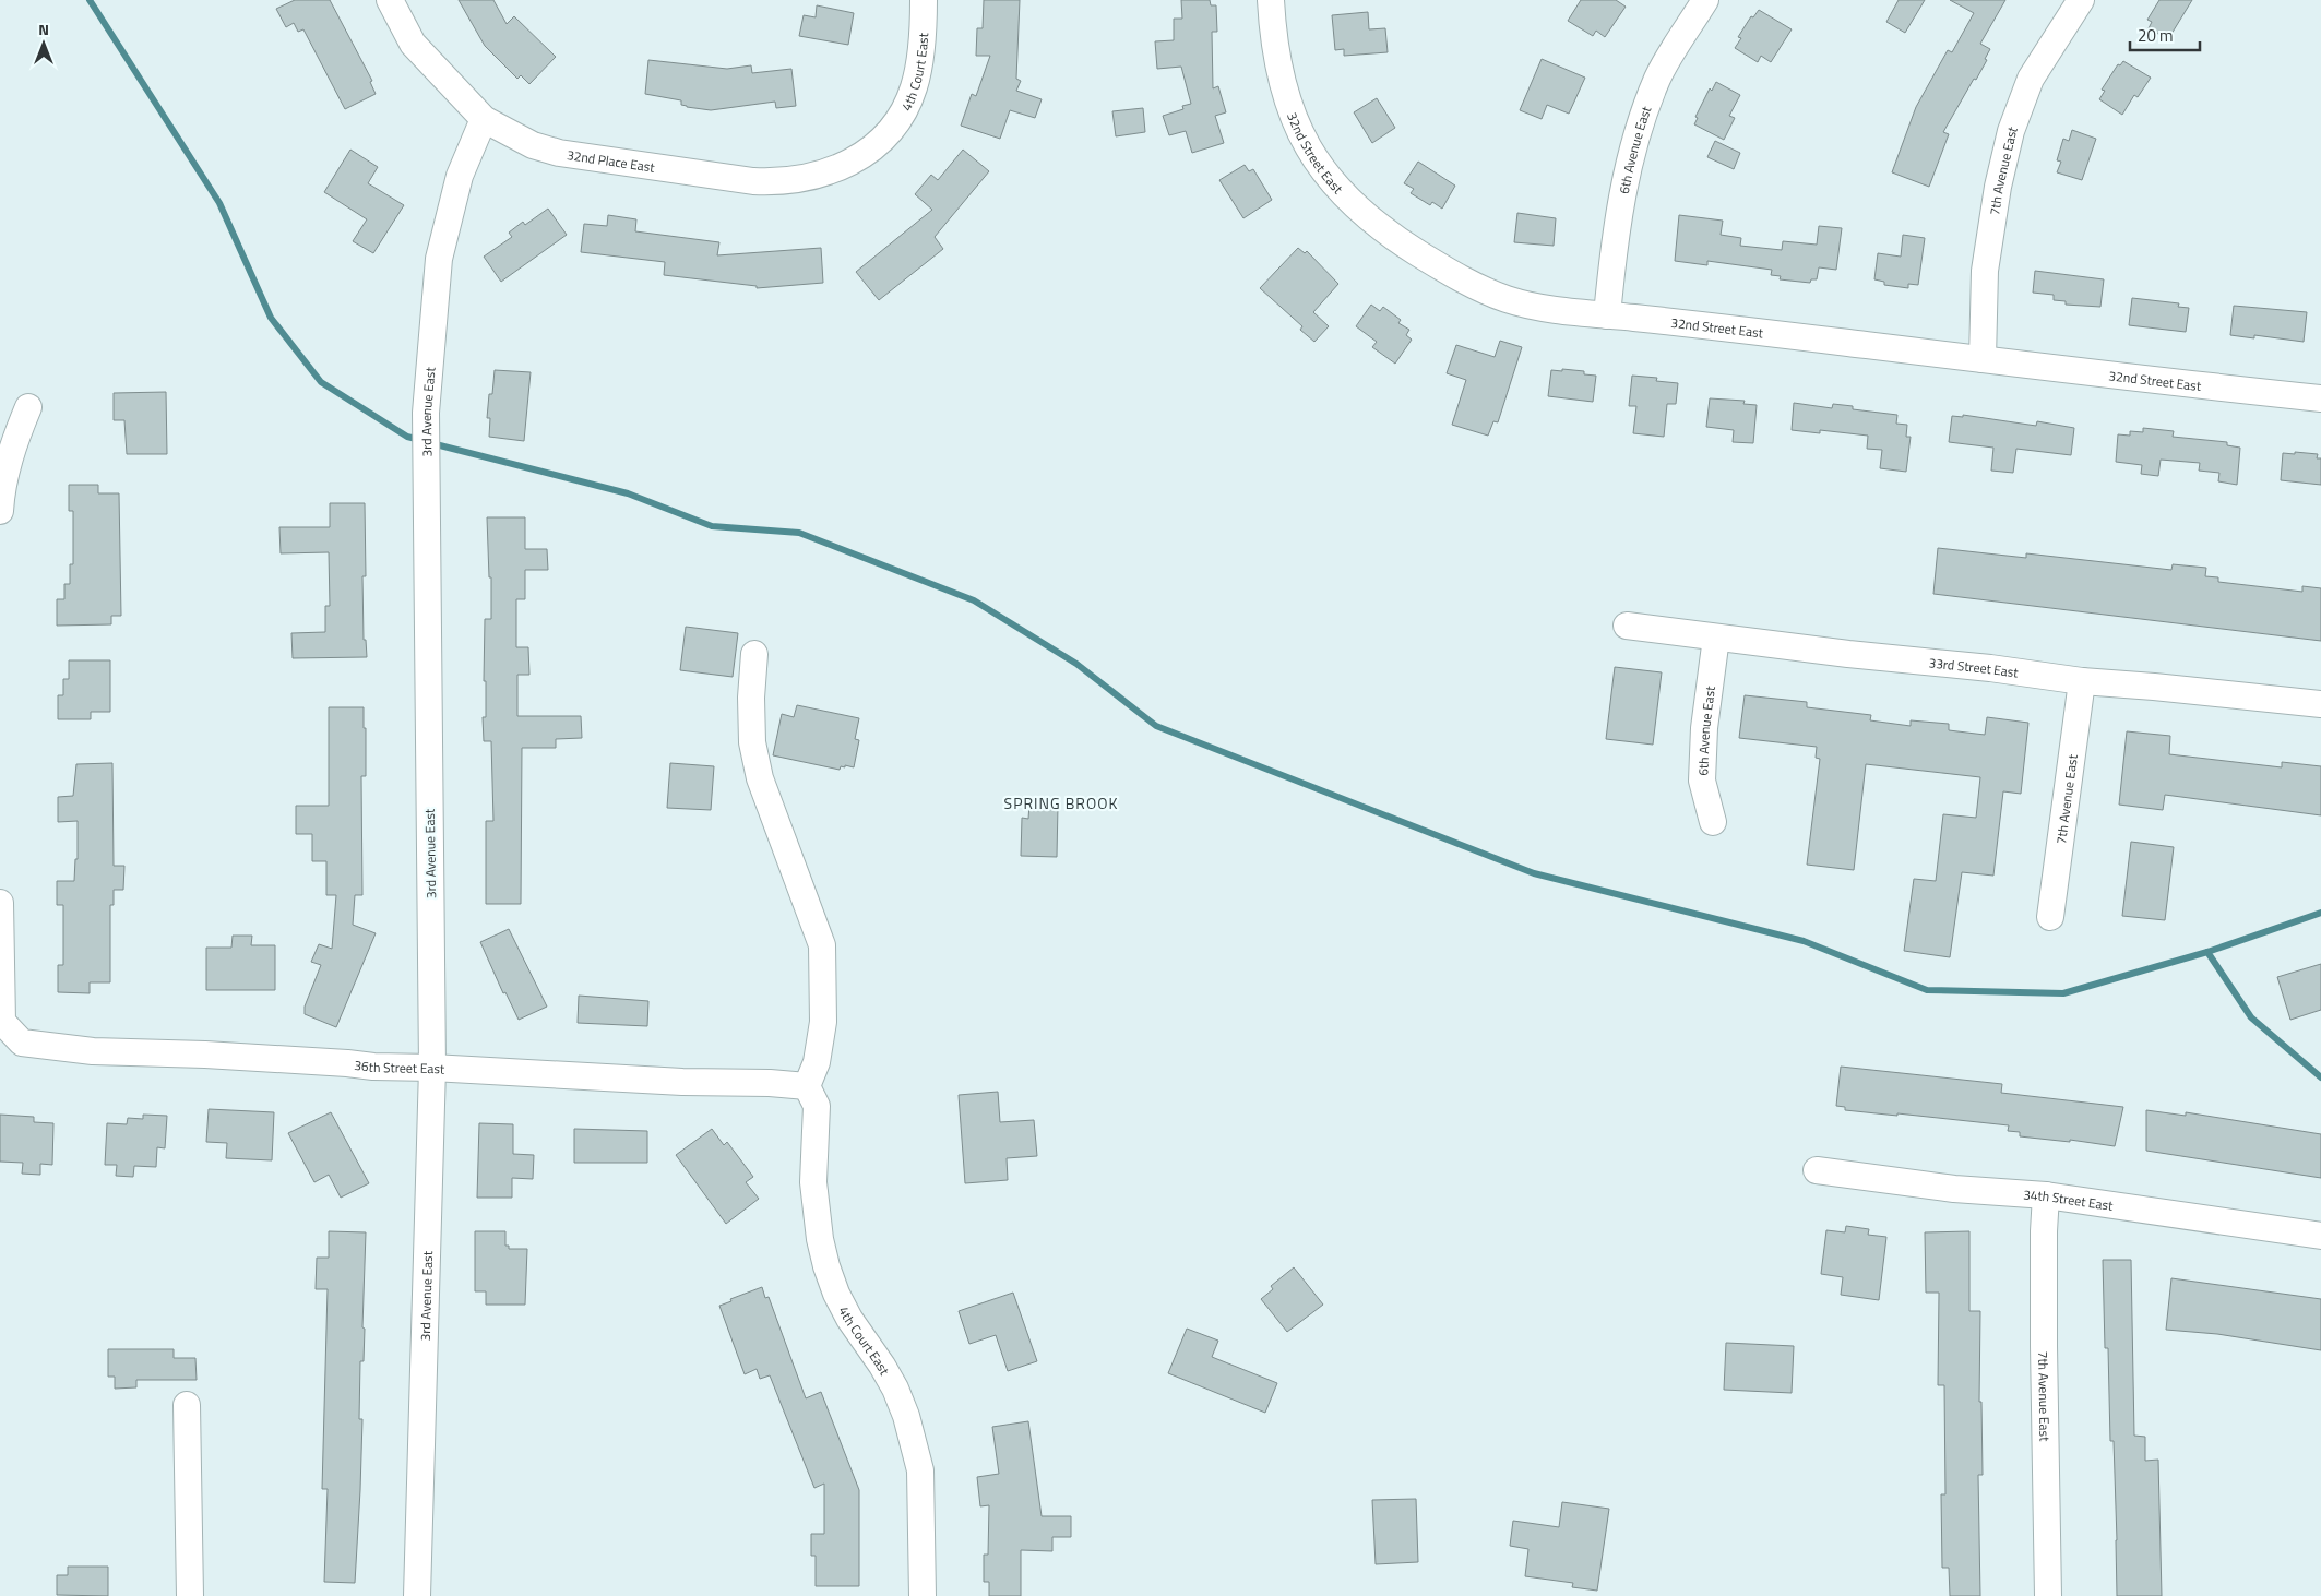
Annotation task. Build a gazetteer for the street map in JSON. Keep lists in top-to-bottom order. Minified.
{"streets":{"street":["4th Court East","6th Avenue East","32nd Street East","32nd Place East","7th Avenue East","3rd Avenue East","33rd Street East","36th Street East","34th Street East"]},"crossings":[["4th Court East","32nd Place East"],["4th Court East","36th Street East"],["6th Avenue East","32nd Street East"],["6th Avenue East","33rd Street East"],["32nd Street East","7th Avenue East"],["32nd Place East","3rd Avenue East"],["7th Avenue East","33rd Street East"],["7th Avenue East","34th Street East"],["3rd Avenue East","36th Street East"]],"districts":["SPRING BROOK"],"scale_bar":"20 m","north":"top"}
